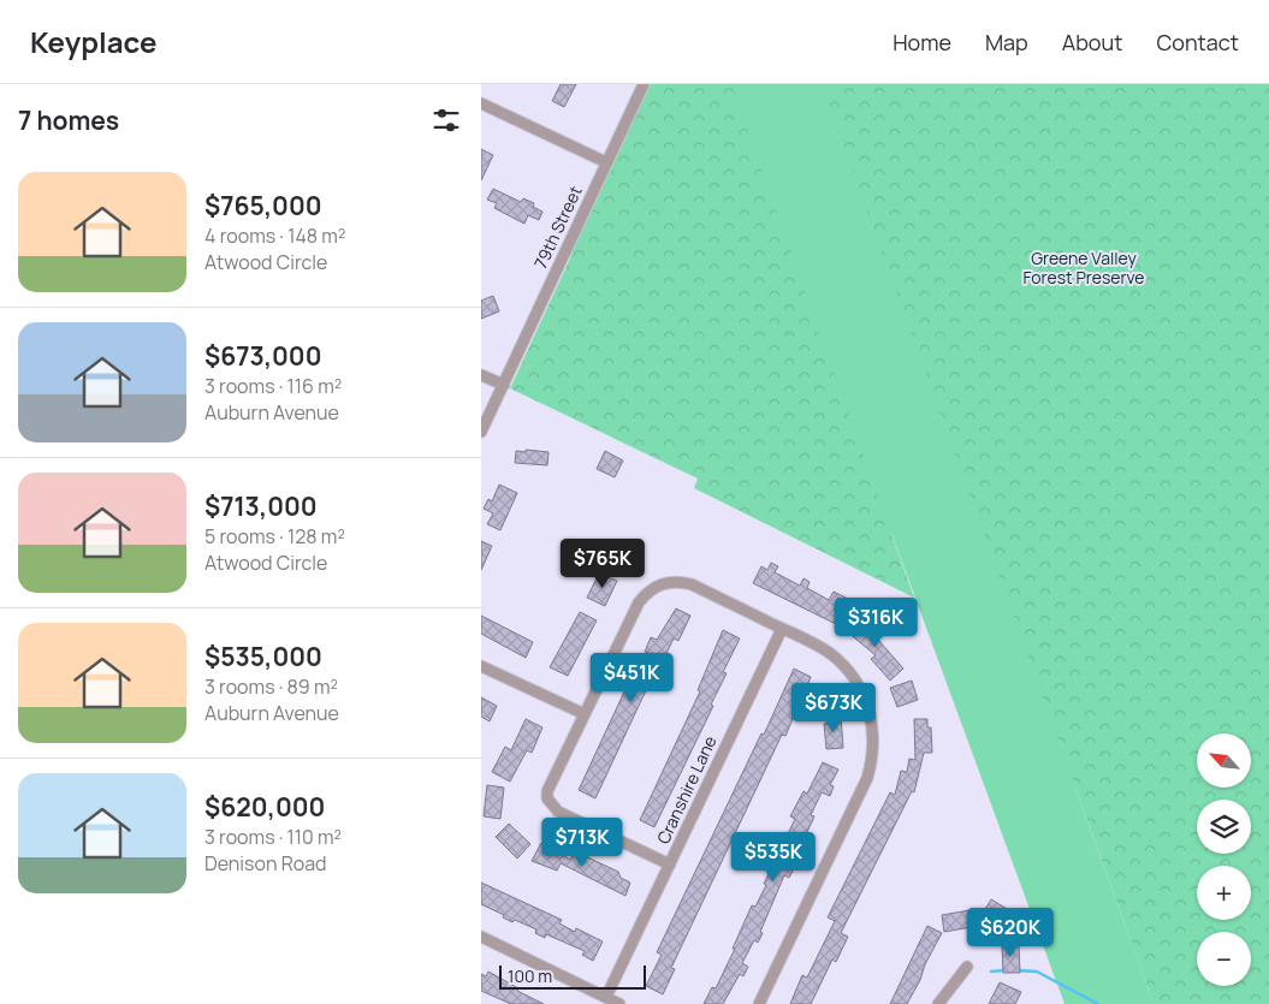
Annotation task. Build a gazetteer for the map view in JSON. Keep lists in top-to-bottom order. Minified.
{"streets":{"street":["79th Street","Cranshire Lane"]},"parks":["Greene Valley Forest Preserve"],"scale_bar":"100 m","north":"top left","page":{"header":"Keyplace","nav":["Home","Map","About","Contact"],"heading":"7 homes","list":[{"name":"$765,000","note":"4 rooms · 148 m² · Atwood Circle"},{"name":"$673,000","note":"3 rooms · 116 m² · Auburn Avenue"},{"name":"$713,000","note":"5 rooms · 128 m² · Atwood Circle"},{"name":"$535,000","note":"3 rooms · 89 m² · Auburn Avenue"},{"name":"$620,000","note":"3 rooms · 110 m² · Denison Road"}],"price":["$765K","$316K","$451K","$673K","$713K","$535K","$620K"],"map_buttons":["+","−"],"scale":"100 m"}}
